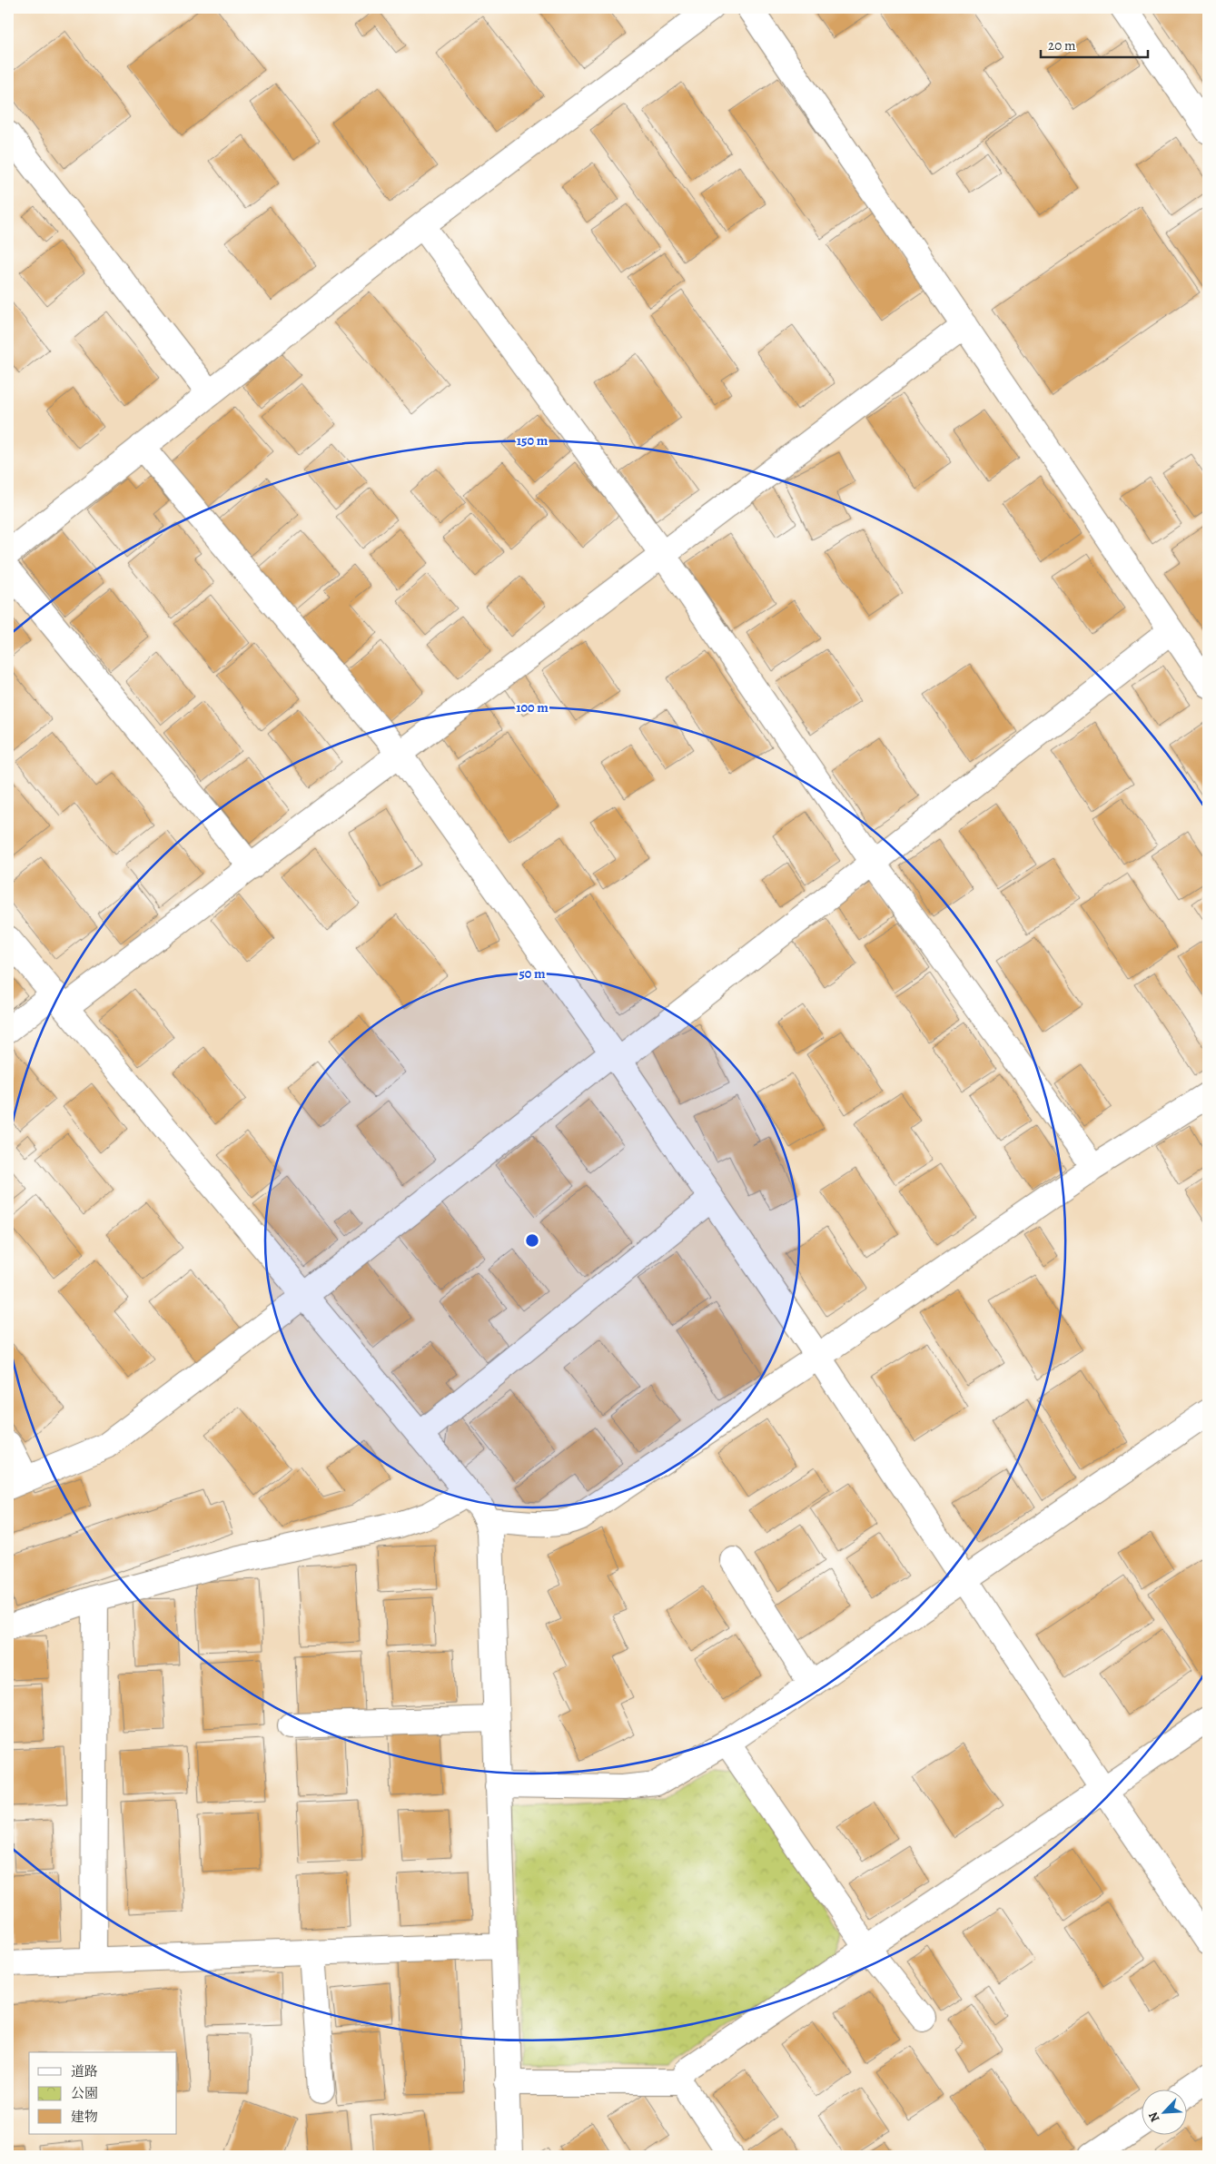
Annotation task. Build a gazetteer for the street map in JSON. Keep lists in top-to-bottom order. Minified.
{"legend":["道路","公園","建物"],"scale_bar":"20 m","north":"bottom left","rings":["150 m","100 m","50 m"]}
